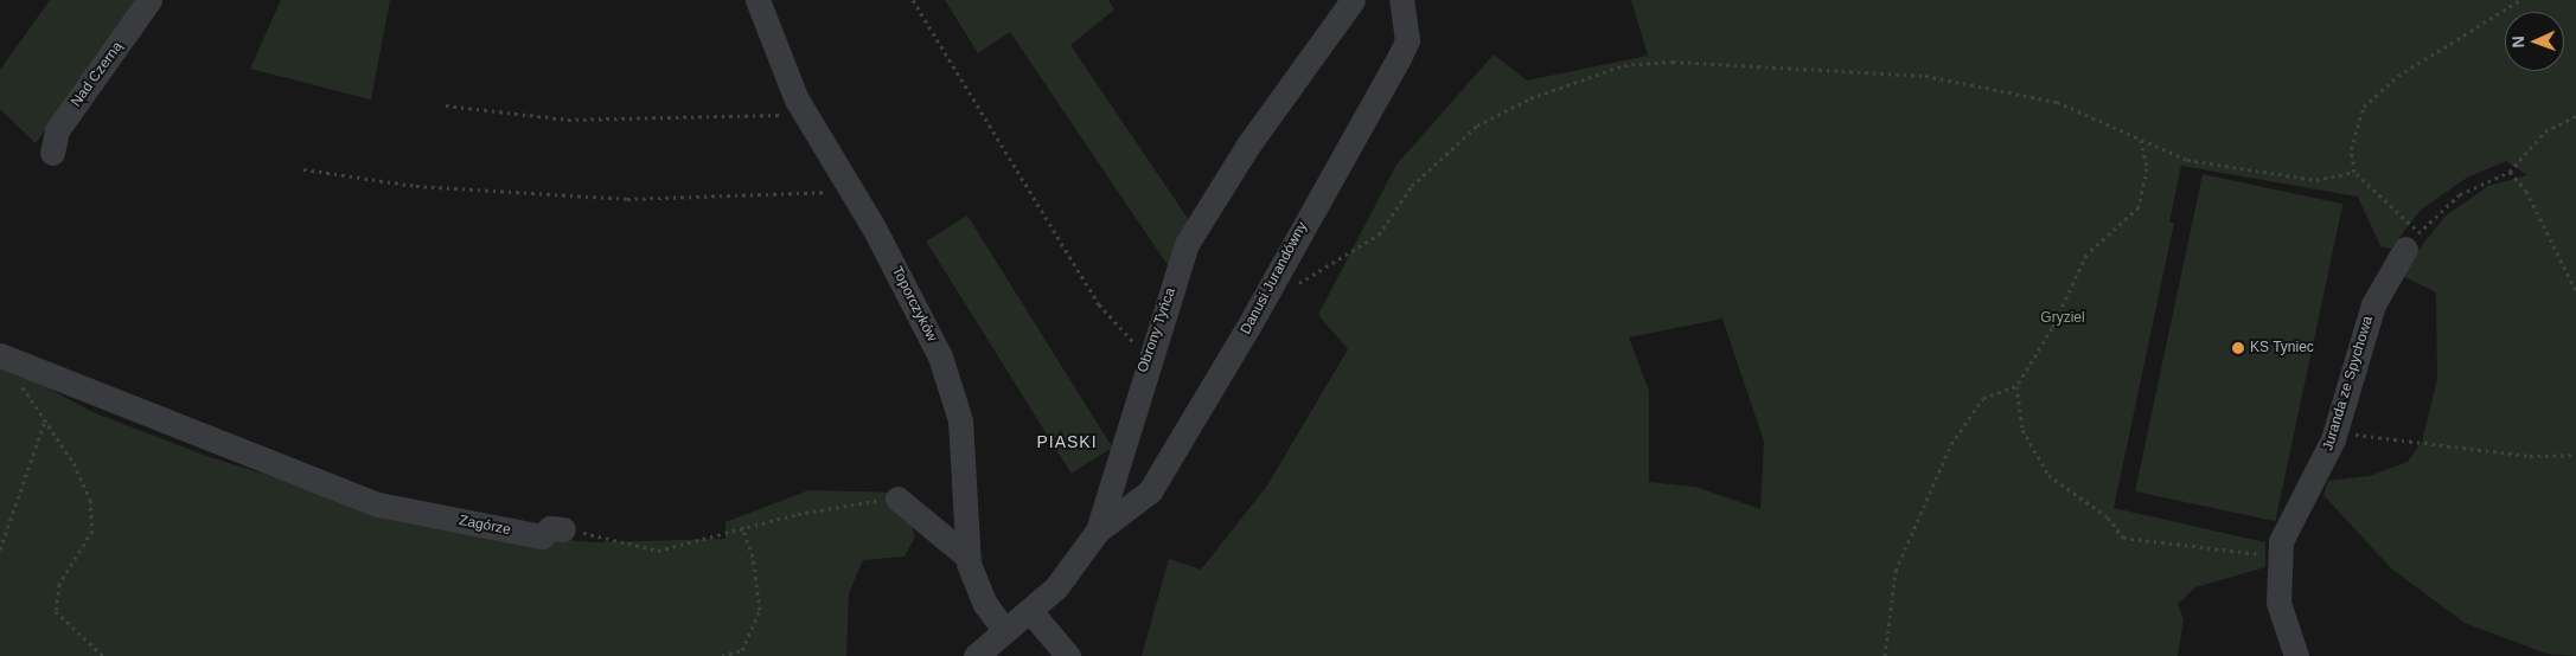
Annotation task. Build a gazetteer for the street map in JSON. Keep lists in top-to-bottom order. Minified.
{"streets":{"street":["Nad Czerną","Danusi Jurandówny","Toporczyków","Obrony Tyńca","Juranda ze Spychowa","Zagórze"]},"crossings":[["Danusi Jurandówny","Obrony Tyńca"],["Toporczyków","Obrony Tyńca"]],"districts":["PIASKI"],"parks":["Gryziel"],"places":["KS Tyniec"],"north":"left"}
